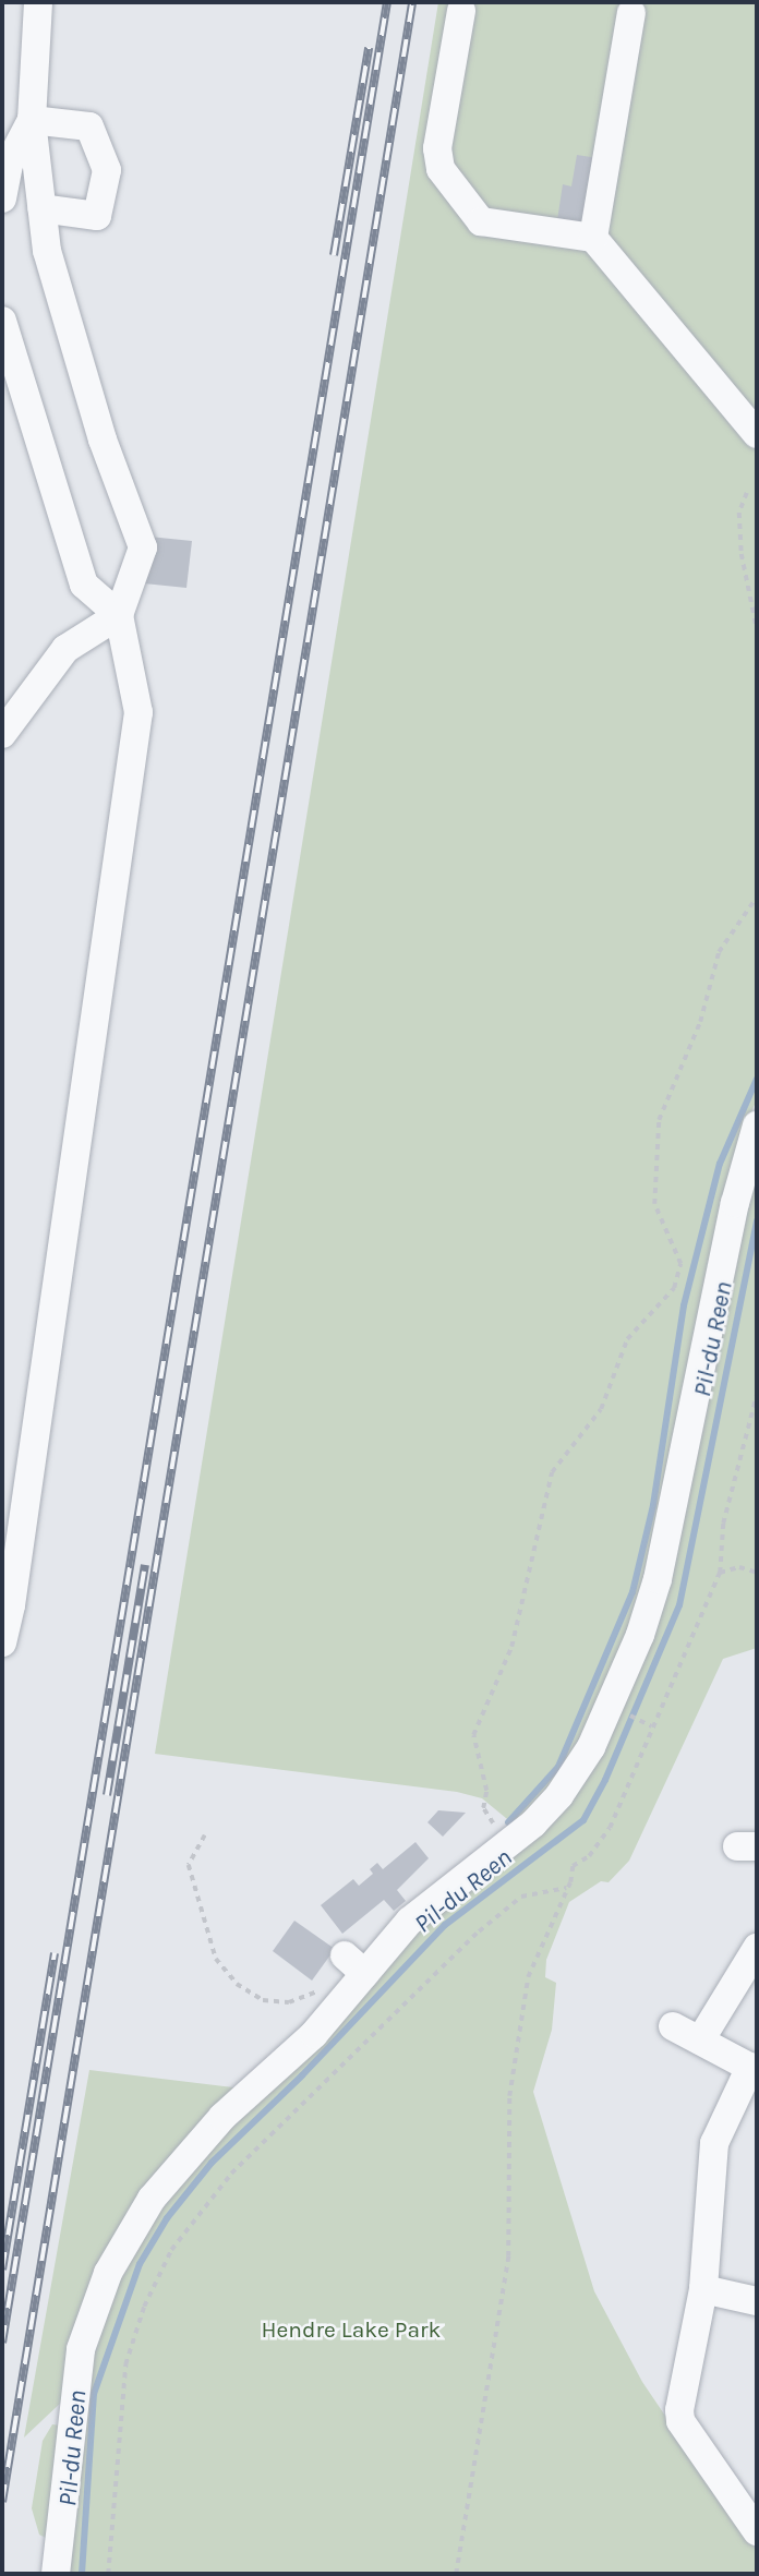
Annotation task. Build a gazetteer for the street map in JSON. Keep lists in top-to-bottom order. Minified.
{"water":["Pil-du Reen"],"parks":["Hendre Lake Park"]}
